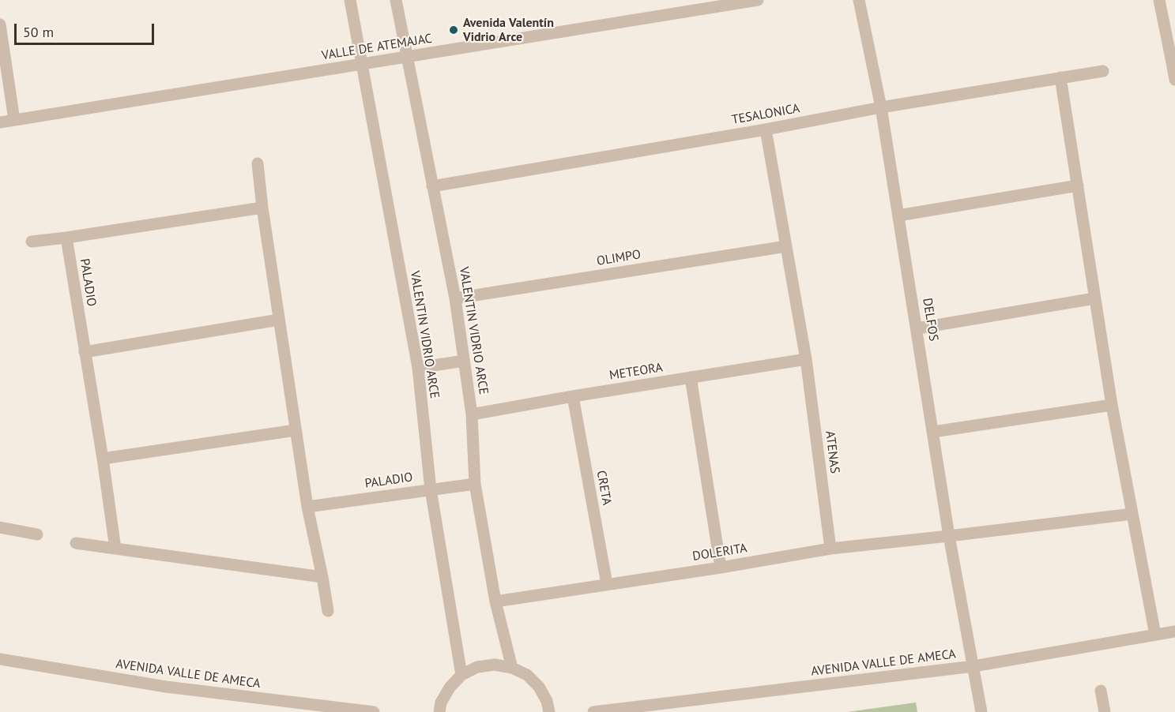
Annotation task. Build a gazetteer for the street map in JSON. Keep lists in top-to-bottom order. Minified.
{"streets":{"street":["VALLE DE ATEMAJAC","TESALONICA","OLIMPO","PALADIO","DELFOS","VALENTIN VIDRIO ARCE","METEORA","ATENAS","CRETA","DOLERITA","AVENIDA VALLE DE AMECA"]},"crossings":[["VALLE DE ATEMAJAC","VALENTIN VIDRIO ARCE"],["TESALONICA","DELFOS"],["TESALONICA","VALENTIN VIDRIO ARCE"],["TESALONICA","ATENAS"],["OLIMPO","VALENTIN VIDRIO ARCE"],["OLIMPO","ATENAS"],["PALADIO","VALENTIN VIDRIO ARCE"],["DELFOS","DOLERITA"],["DELFOS","AVENIDA VALLE DE AMECA"],["VALENTIN VIDRIO ARCE","METEORA"],["VALENTIN VIDRIO ARCE","DOLERITA"],["METEORA","ATENAS"],["METEORA","CRETA"],["ATENAS","DOLERITA"],["CRETA","DOLERITA"]],"places":["Avenida Valentín Vidrio Arce"],"scale_bar":"50 m"}
